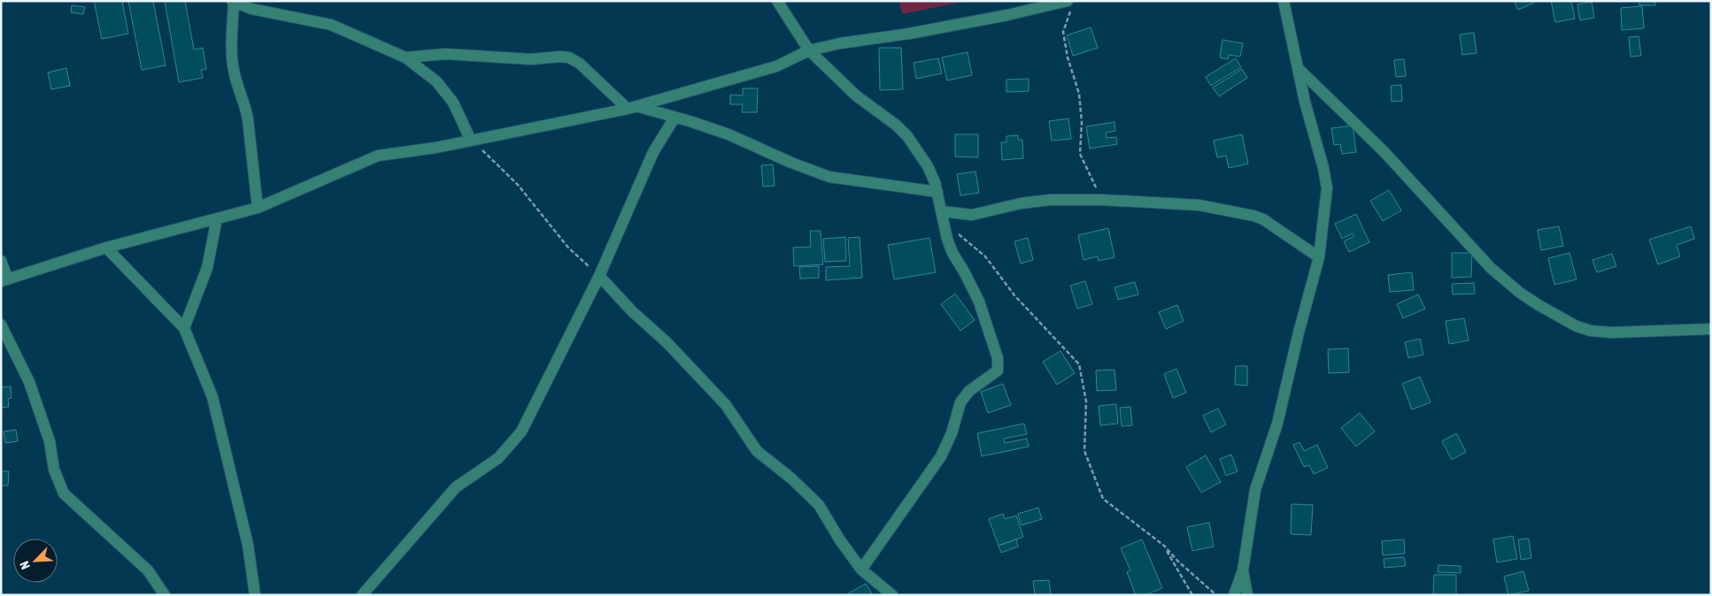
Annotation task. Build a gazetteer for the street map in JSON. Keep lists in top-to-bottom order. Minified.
{"north":"bottom left"}
